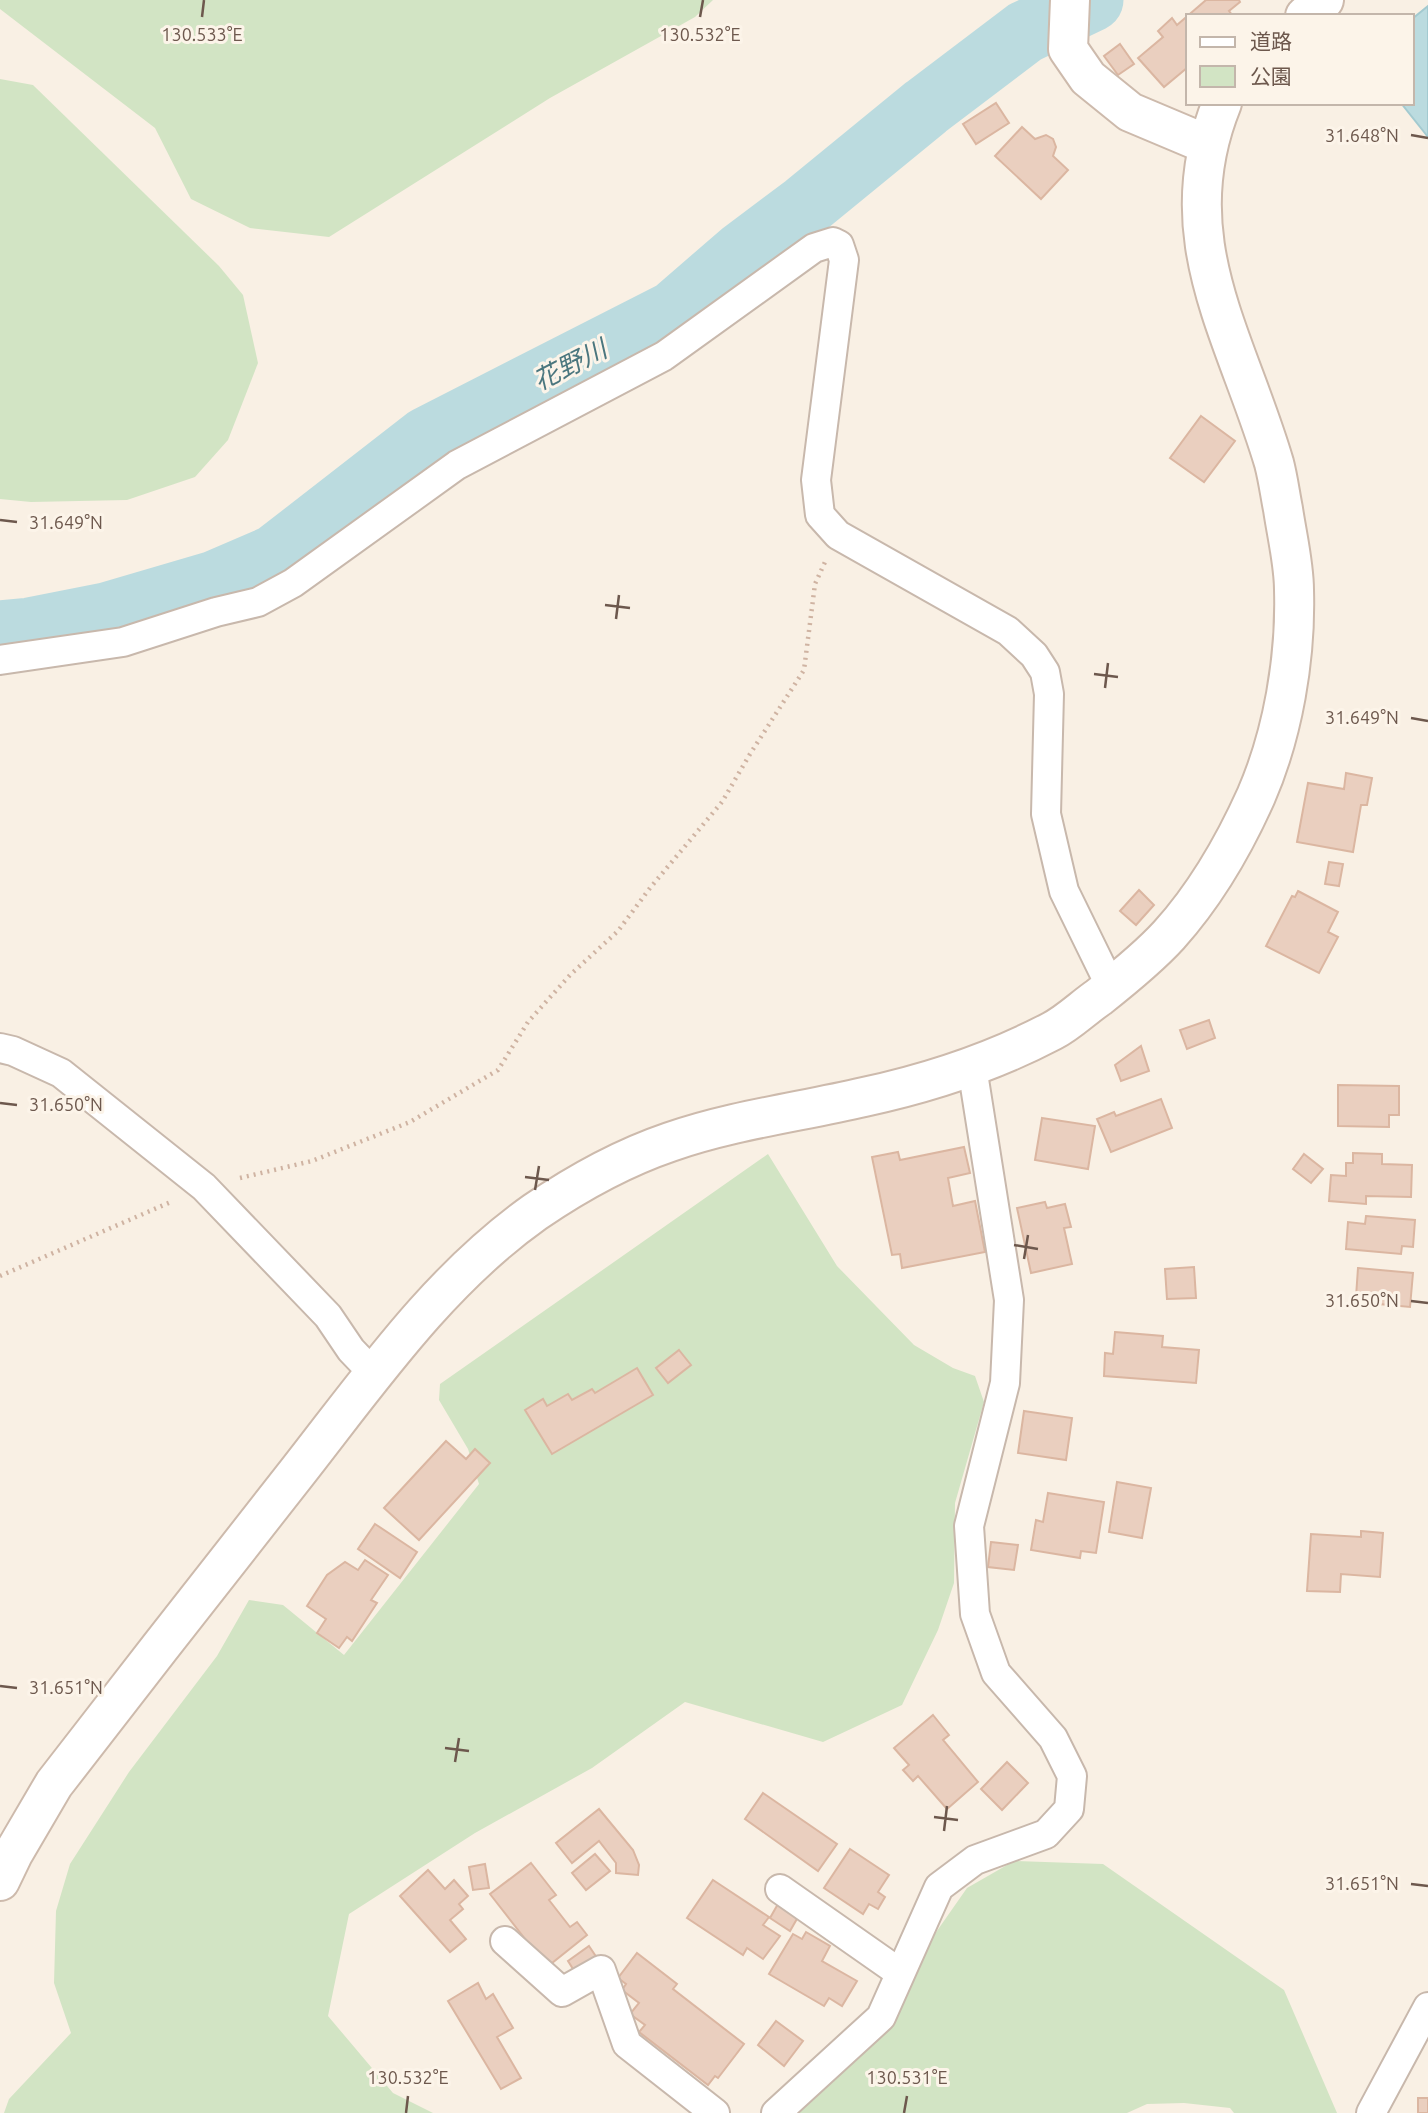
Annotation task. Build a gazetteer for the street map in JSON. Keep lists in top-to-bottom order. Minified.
{"water":["花野川"],"legend":["道路","公園"],"coordinates":["130.533°E","130.532°E","31.648°N","31.649°N","31.650°N","31.651°N","130.531°E"]}
